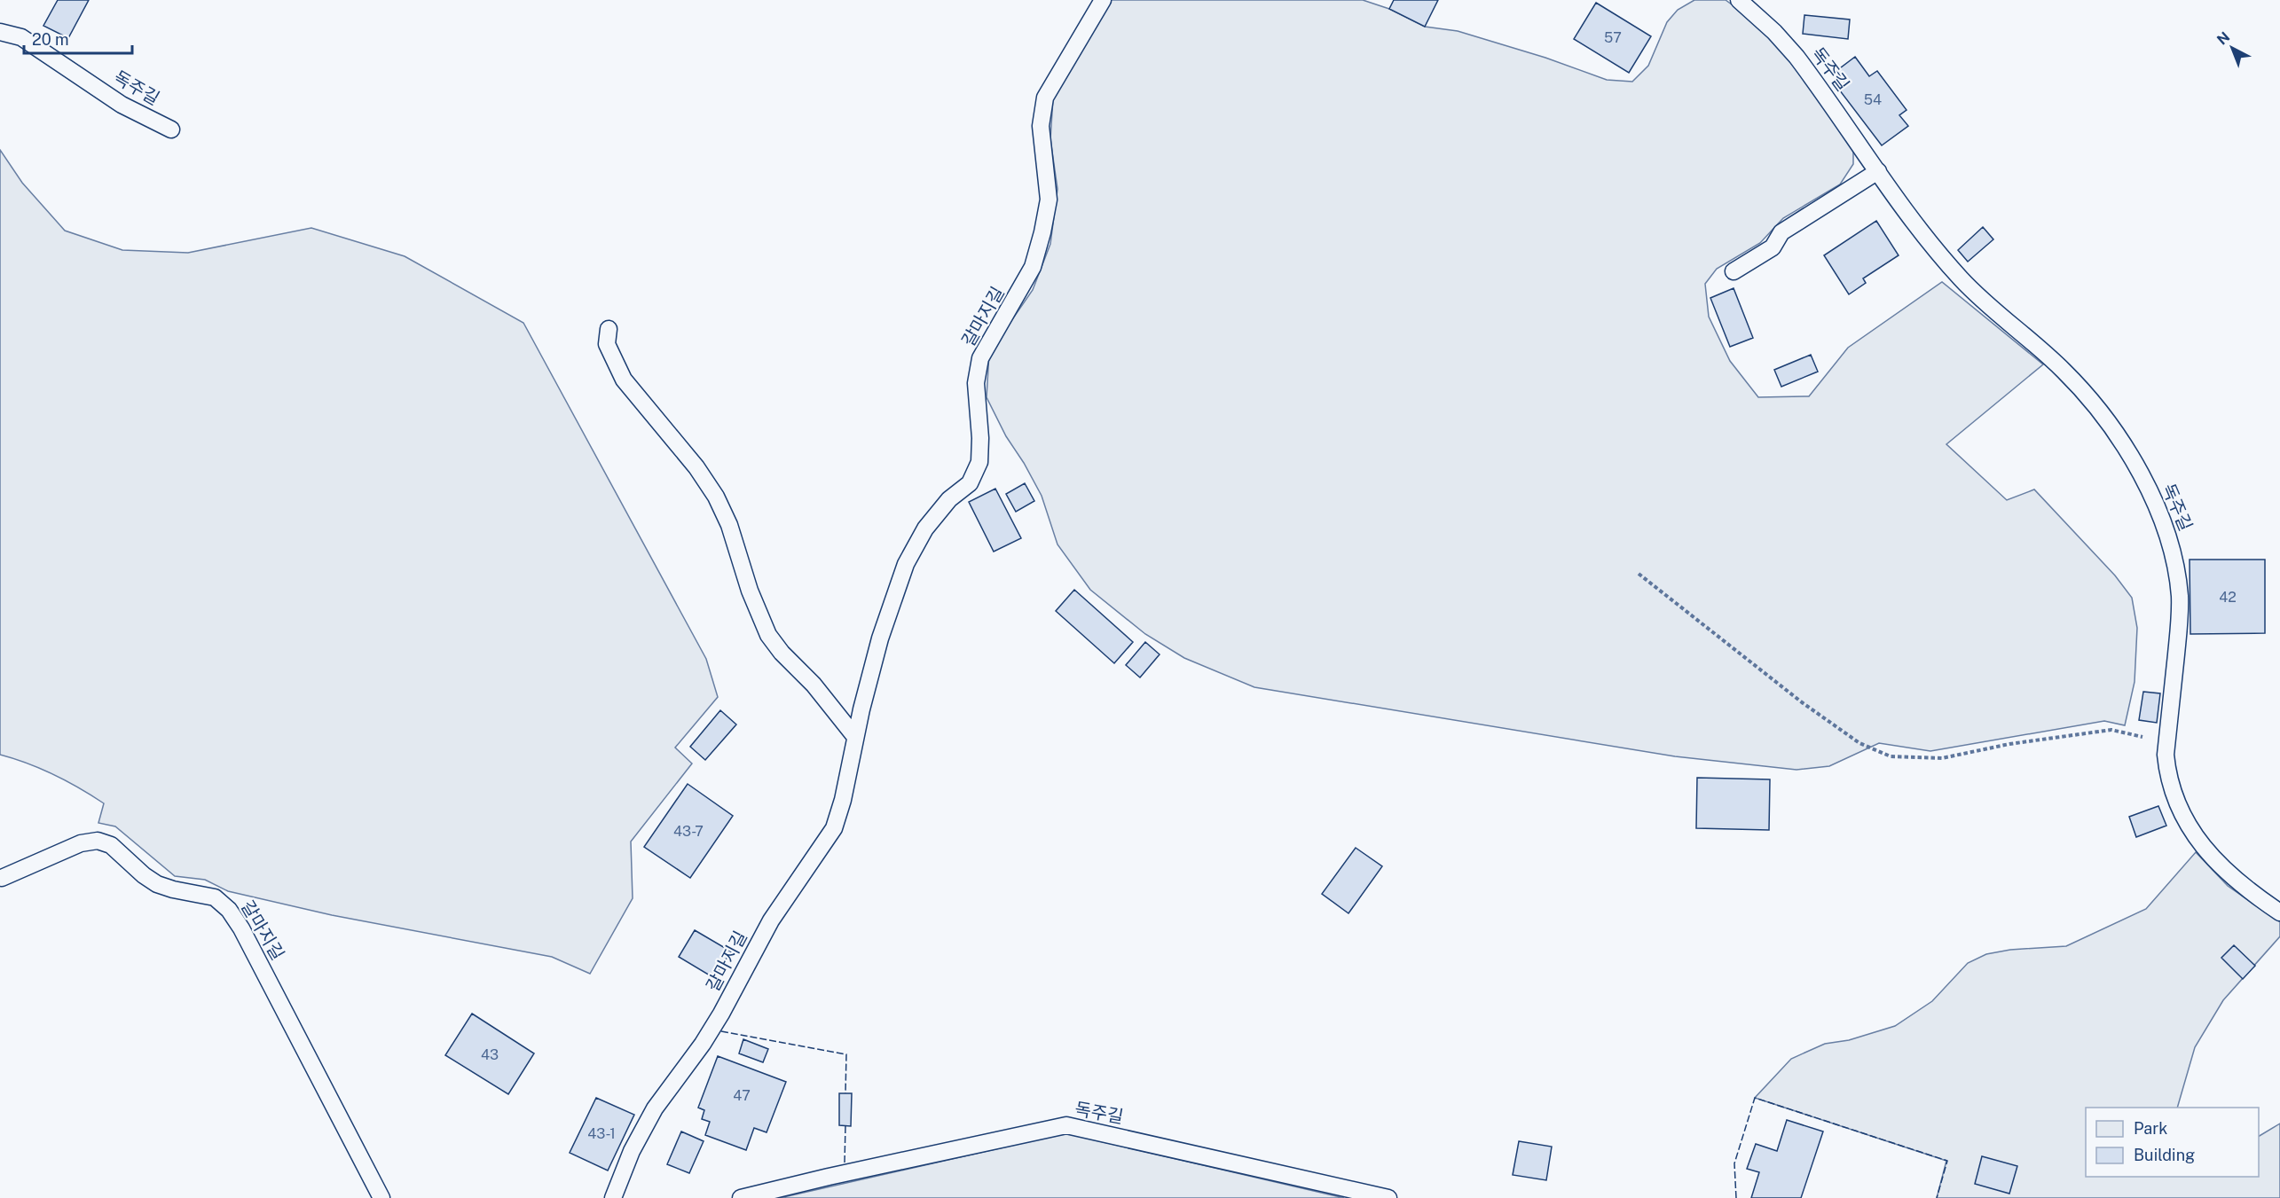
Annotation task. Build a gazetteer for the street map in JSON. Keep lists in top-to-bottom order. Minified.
{"streets":{"lane":["독주길","갈마지길"]},"house_numbers":["57","54","42","43-7","43","47","43-1"],"legend":["Park","Building"],"scale_bar":"20 m","north":"top left"}
